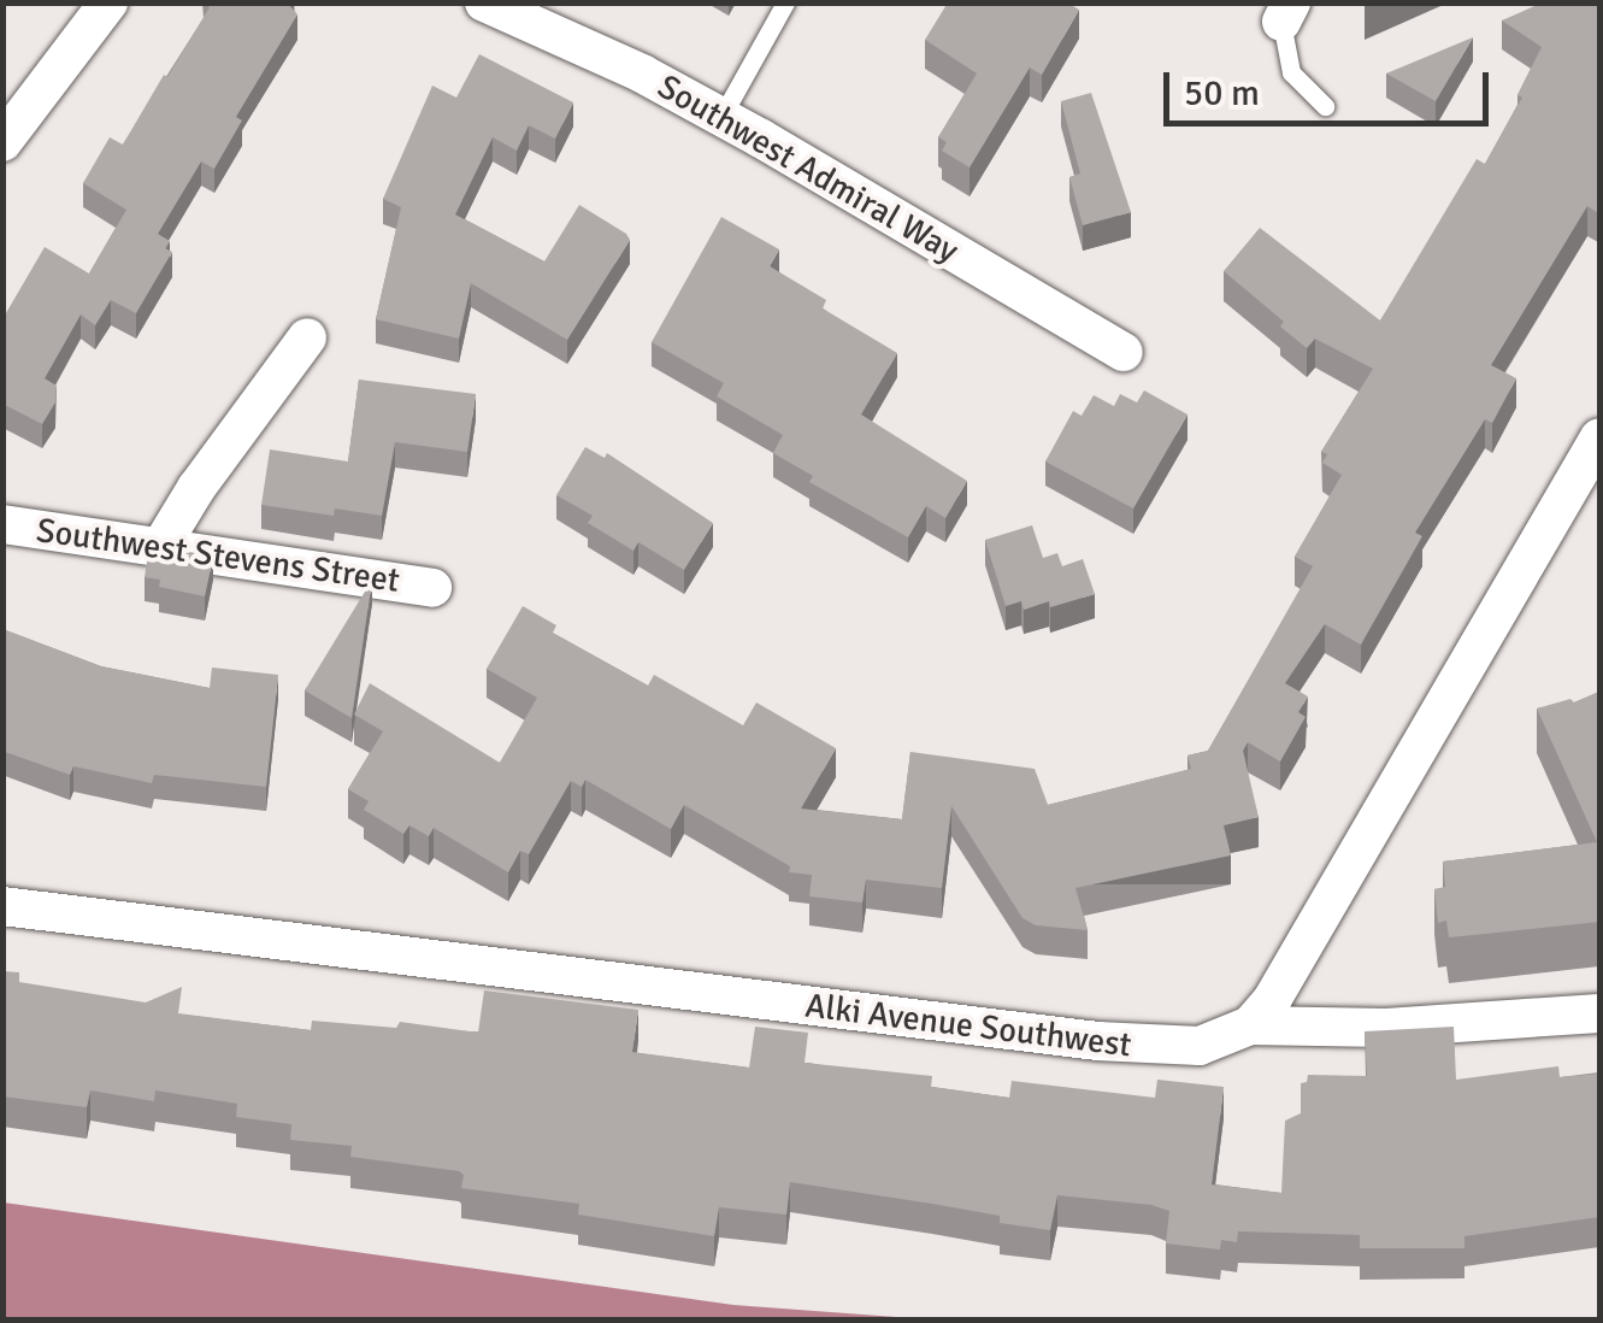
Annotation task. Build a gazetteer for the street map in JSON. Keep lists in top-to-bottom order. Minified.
{"streets":{"street":["Southwest Admiral Way","Southwest Stevens Street","Alki Avenue Southwest"]},"scale_bar":"50 m"}
